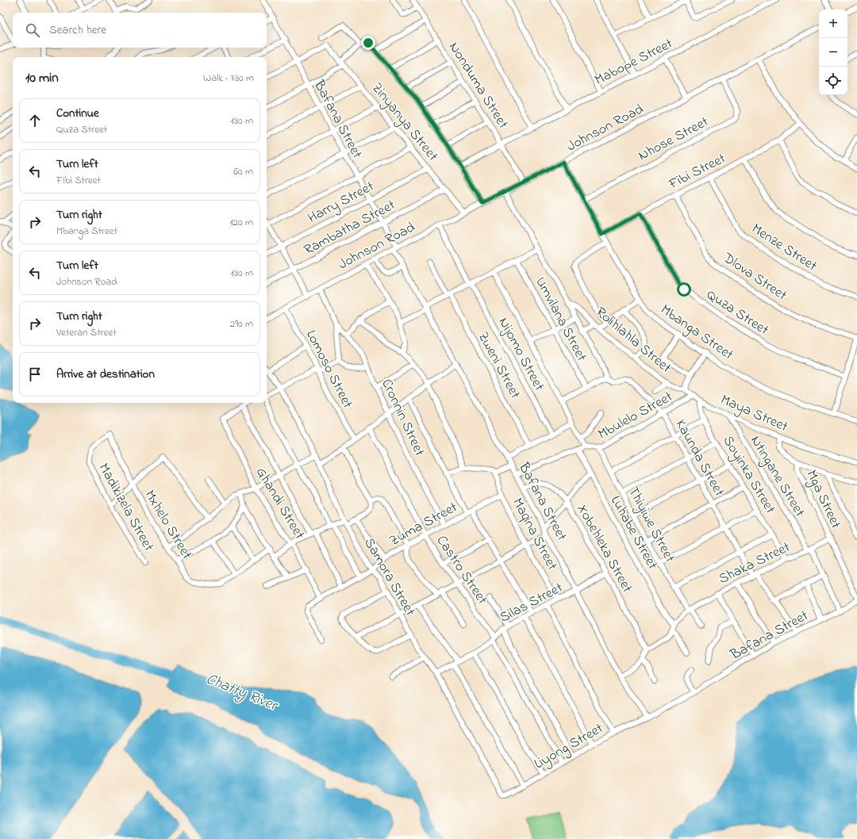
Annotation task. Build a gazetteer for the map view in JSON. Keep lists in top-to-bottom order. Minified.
{"streets":{"street":["Mabope Street","Nonduma Street","Bafana Street","Zinyanya Street","Johnson Road","Nhose Street","Fibi Street","Harry Street","Rambatha Street","Menze Street","Dlova Street","Quza Street","Umvilana Street","Mbanga Street","Rolihlahla Street","Nijomo Street","Zweni Street","Lomoso Street","Maya Street","Mbulelo Street","Cronnin Street","Kaunda Street","Soyinka Street","Ntingane Street","Mga Street","Ghandi Street","Madikizela Street","Zuma Street","Mxhelo Street","Thiyiwe Street","Luhabe Street","Maqina Street","Xobehleka Street","Shaka Street","Castro Street","Samora Street","Silas Street","Liyong Street"]},"crossings":[["Mabope Street","Nonduma Street"],["Nonduma Street","Johnson Road"],["Bafana Street","Zinyanya Street"],["Bafana Street","Johnson Road"],["Bafana Street","Harry Street"],["Bafana Street","Rambatha Street"],["Bafana Street","Mbulelo Street"],["Bafana Street","Kaunda Street"],["Bafana Street","Ntingane Street"],["Bafana Street","Xobehleka Street"],["Bafana Street","Silas Street"],["Bafana Street","Liyong Street"],["Zinyanya Street","Johnson Road"],["Zinyanya Street","Harry Street"],["Zinyanya Street","Rambatha Street"],["Johnson Road","Nhose Street"],["Johnson Road","Mbanga Street"],["Johnson Road","Rolihlahla Street"],["Johnson Road","Nijomo Street"],["Johnson Road","Lomoso Street"],["Nhose Street","Mbanga Street"],["Fibi Street","Menze Street"],["Fibi Street","Dlova Street"],["Fibi Street","Quza Street"],["Fibi Street","Mbanga Street"],["Rolihlahla Street","Maya Street"],["Rolihlahla Street","Kaunda Street"],["Maya Street","Mbulelo Street"],["Maya Street","Soyinka Street"],["Maya Street","Ntingane Street"],["Mbulelo Street","Kaunda Street"],["Mbulelo Street","Thiyiwe Street"],["Mbulelo Street","Luhabe Street"],["Cronnin Street","Zuma Street"],["Kaunda Street","Shaka Street"],["Soyinka Street","Shaka Street"],["Ntingane Street","Shaka Street"],["Mga Street","Shaka Street"],["Ghandi Street","Zuma Street"],["Madikizela Street","Mxhelo Street"],["Zuma Street","Maqina Street"],["Zuma Street","Castro Street"],["Zuma Street","Samora Street"],["Thiyiwe Street","Shaka Street"],["Luhabe Street","Shaka Street"],["Maqina Street","Silas Street"],["Xobehleka Street","Shaka Street"],["Xobehleka Street","Silas Street"],["Castro Street","Silas Street"],["Castro Street","Liyong Street"],["Samora Street","Silas Street"],["Samora Street","Liyong Street"]],"water":["Chatty River"],"page":{"map_buttons":["+","−"],"search":"Search here","heading":["10 min","Walk · 730 m"],"list":[["Continue","Quza Street","130 m"],["Turn left","Fibi Street","60 m"],["Turn right","Mbanga Street","120 m"],["Turn left","Johnson Road","130 m"],["Turn right","Veteran Street","290 m"],"Arrive at destination"]}}
